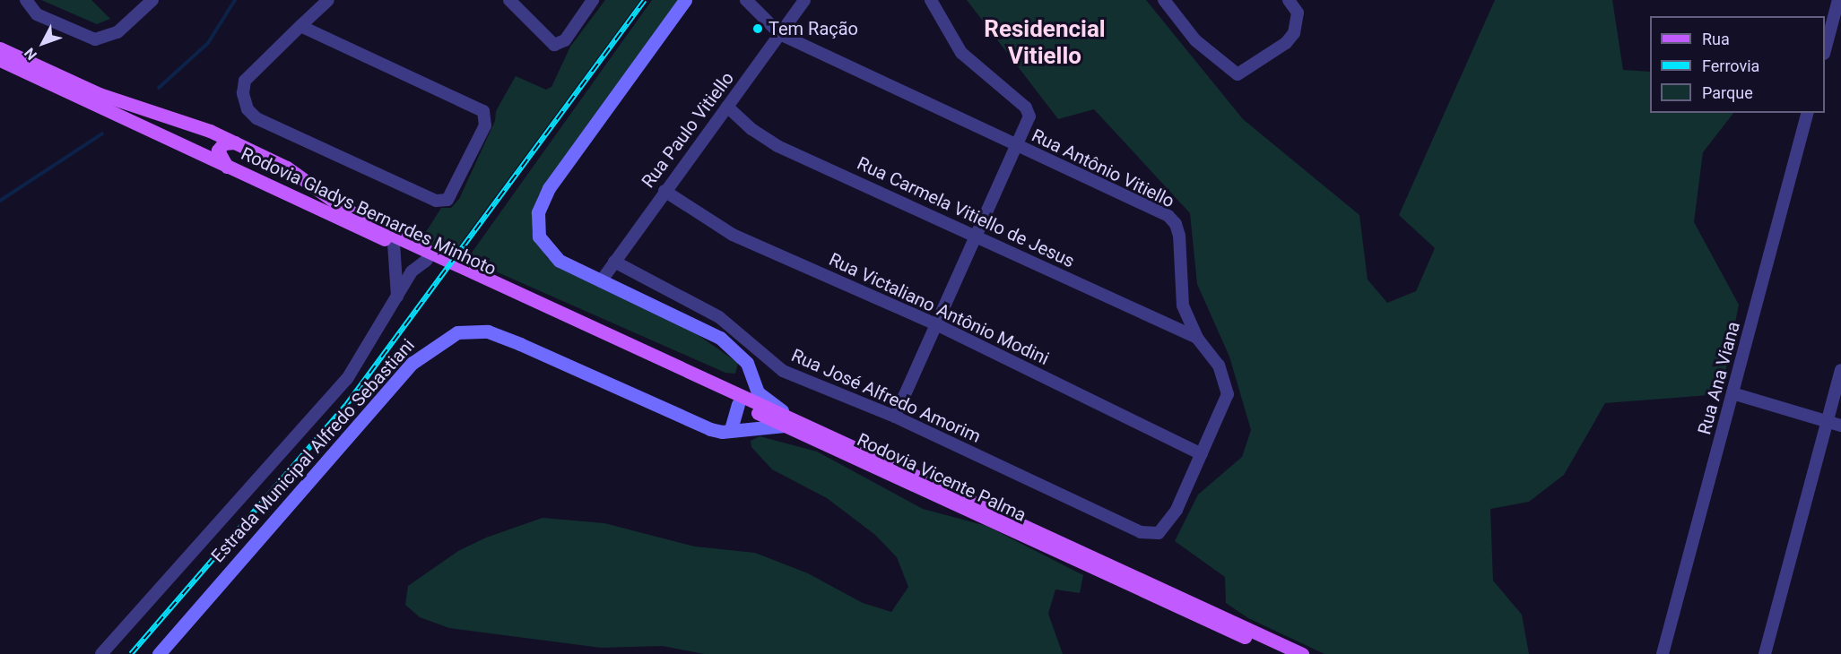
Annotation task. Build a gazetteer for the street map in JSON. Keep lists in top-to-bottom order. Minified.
{"streets":{"main road":["Rodovia Gladys Bernardes Minhoto","Estrada Municipal Alfredo Sebastiani","Rodovia Vicente Palma"],"street":["Rua Paulo Vitiello","Rua Antônio Vitiello","Rua Carmela Vitiello de Jesus","Rua Victaliano Antônio Modini","Rua Ana Viana","Rua José Alfredo Amorim"]},"crossings":[["Rua Paulo Vitiello","Rua Antônio Vitiello"],["Rua Paulo Vitiello","Rua Carmela Vitiello de Jesus"],["Rua Paulo Vitiello","Rua Victaliano Antônio Modini"],["Rua Paulo Vitiello","Rua José Alfredo Amorim"],["Rua Antônio Vitiello","Rua Carmela Vitiello de Jesus"],["Rua Antônio Vitiello","Rua Victaliano Antônio Modini"],["Rua Antônio Vitiello","Rua José Alfredo Amorim"],["Rodovia Gladys Bernardes Minhoto","Rodovia Vicente Palma"],["Estrada Municipal Alfredo Sebastiani","Rodovia Vicente Palma"]],"districts":["Residencial Vitiello"],"places":["Tem Ração"],"legend":["Rua","Ferrovia","Parque"],"north":"bottom left"}
